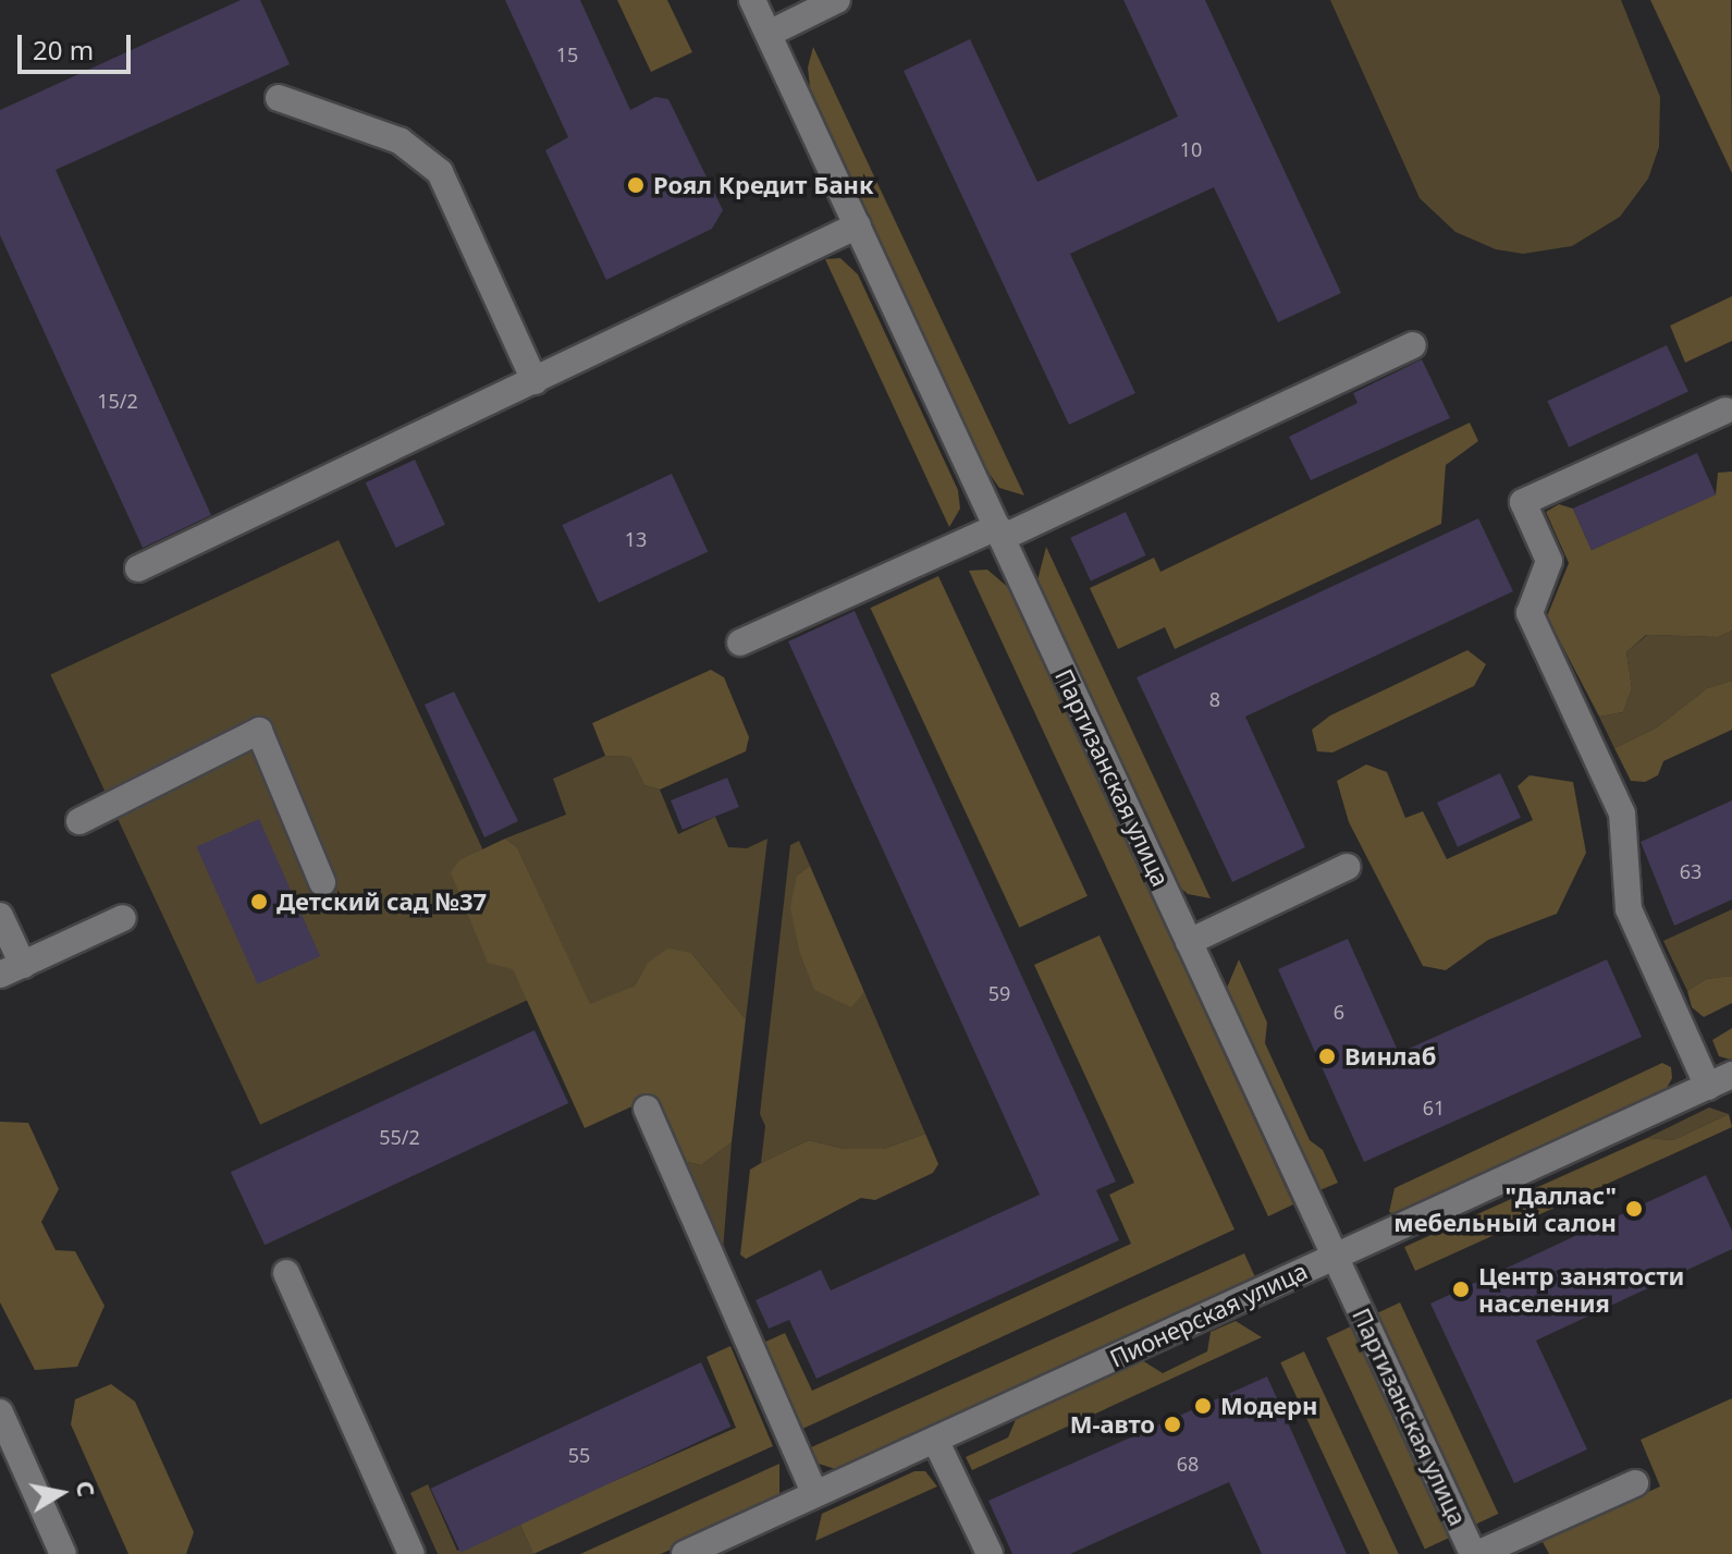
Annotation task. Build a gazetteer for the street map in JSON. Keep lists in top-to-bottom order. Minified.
{"streets":{"street":["Партизанская улица","Пионерская улица"]},"crossings":[["Партизанская улица","Пионерская улица"]],"places":["Роял Кредит Банк","Детский сад №37","Винлаб","\"Даллас\" мебельный салон","Центр занятости населения","Модерн","М-авто"],"house_numbers":["15","10","15/2","13","8","63","59","6","61","55/2","55","68"],"scale_bar":"20 m","north":"right"}
